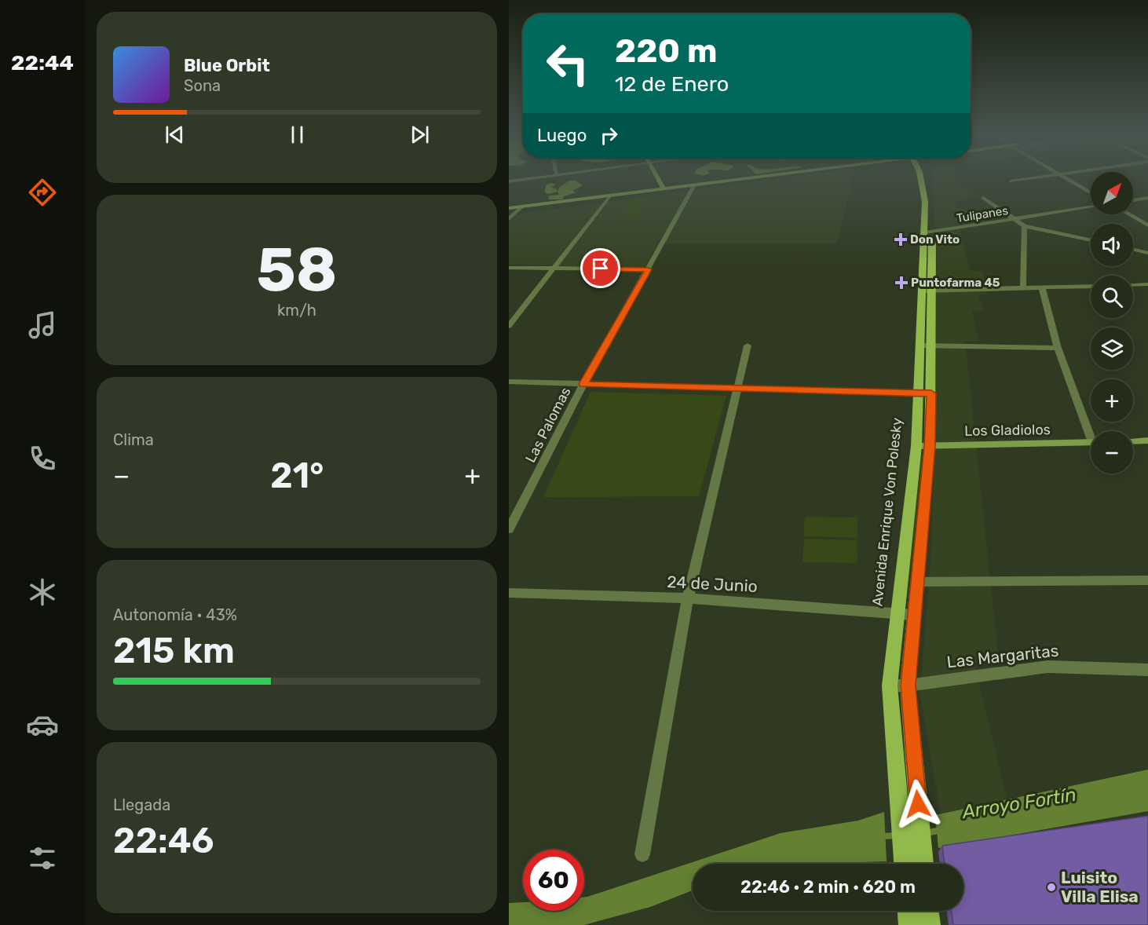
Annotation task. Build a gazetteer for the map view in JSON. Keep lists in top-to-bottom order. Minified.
{"streets":{"main road":["Los Gladiolos","Avenida Enrique Von Polesky"],"street":["Tulipanes","Las Palomas","24 de Junio","Las Margaritas"]},"crossings":[["Tulipanes","Avenida Enrique Von Polesky"],["Los Gladiolos","Avenida Enrique Von Polesky"],["Avenida Enrique Von Polesky","24 de Junio"],["Avenida Enrique Von Polesky","Las Margaritas"]],"water":["Arroyo Fortín"],"places":{"health":["Don Vito","Puntofarma 45"],"other":["Luisito Villa Elisa"]},"north":"top right","page":{"tabs":"22:44","turn":["220 m","12 de Enero"],"song":["Blue Orbit","Sona"],"then":"Luego","map_buttons":["+","−"],"tile":[["58","km/h"],"Clima",["Autonomía · 43%","215 km"],["Llegada","22:46"]],"heat":["−","21°","+"],"limit":"60","trip":"22:46 · 2 min · 620 m"}}
